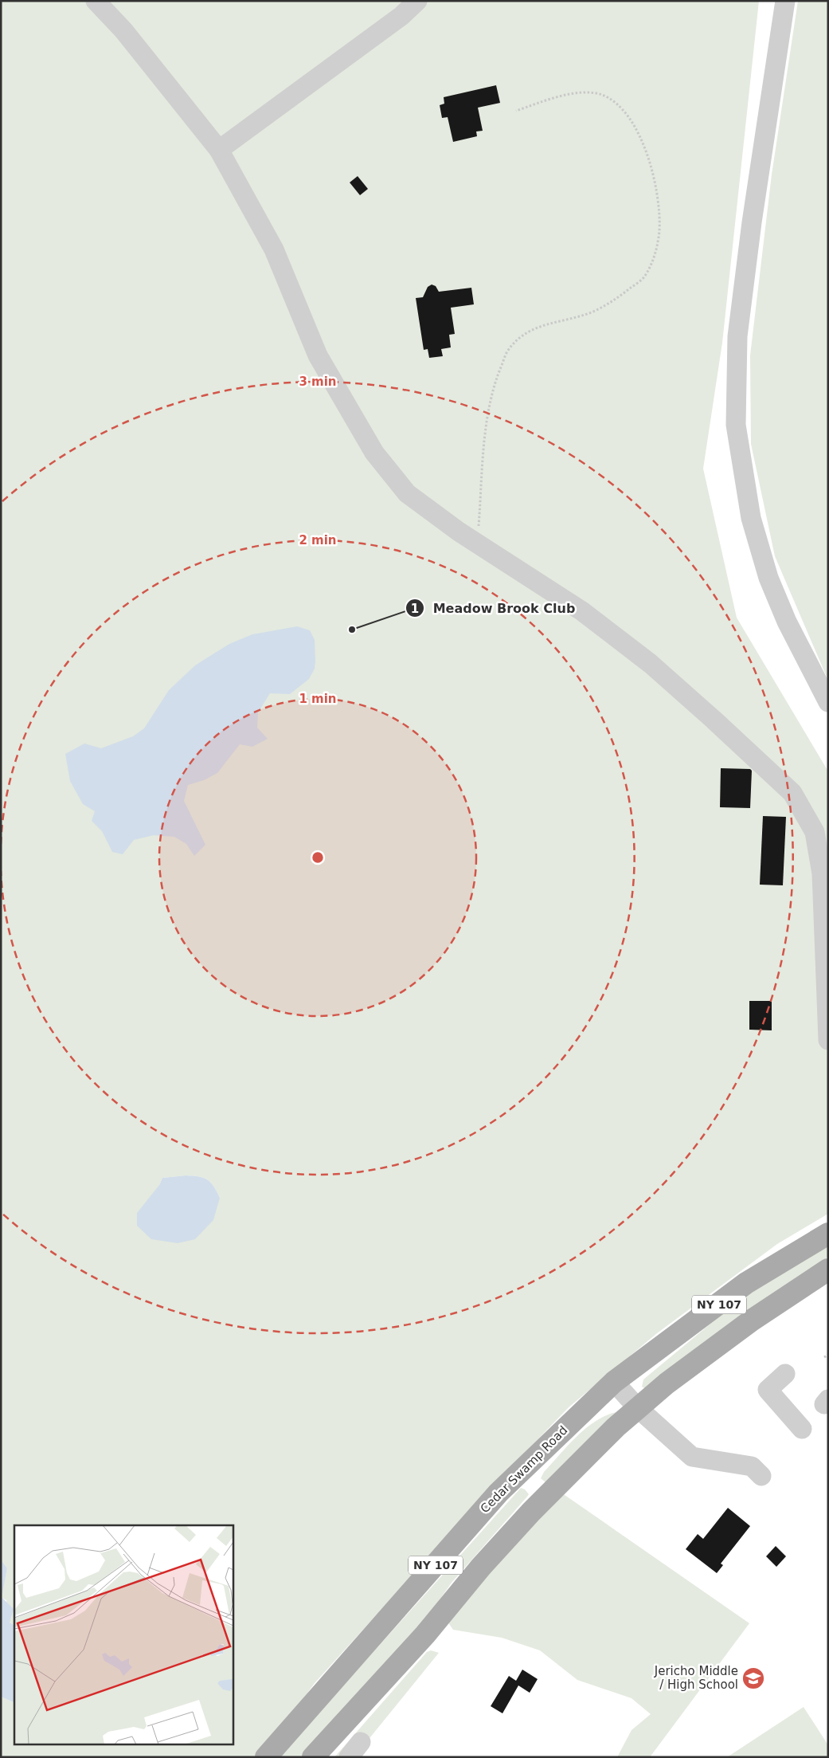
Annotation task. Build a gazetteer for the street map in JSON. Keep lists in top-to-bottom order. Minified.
{"streets":{"main road":["NY 107","Cedar Swamp Road"]},"places":{"other":["Meadow Brook Club"],"school or university":["Jericho Middle / High School"]},"rings":["3 min","2 min","1 min"]}
